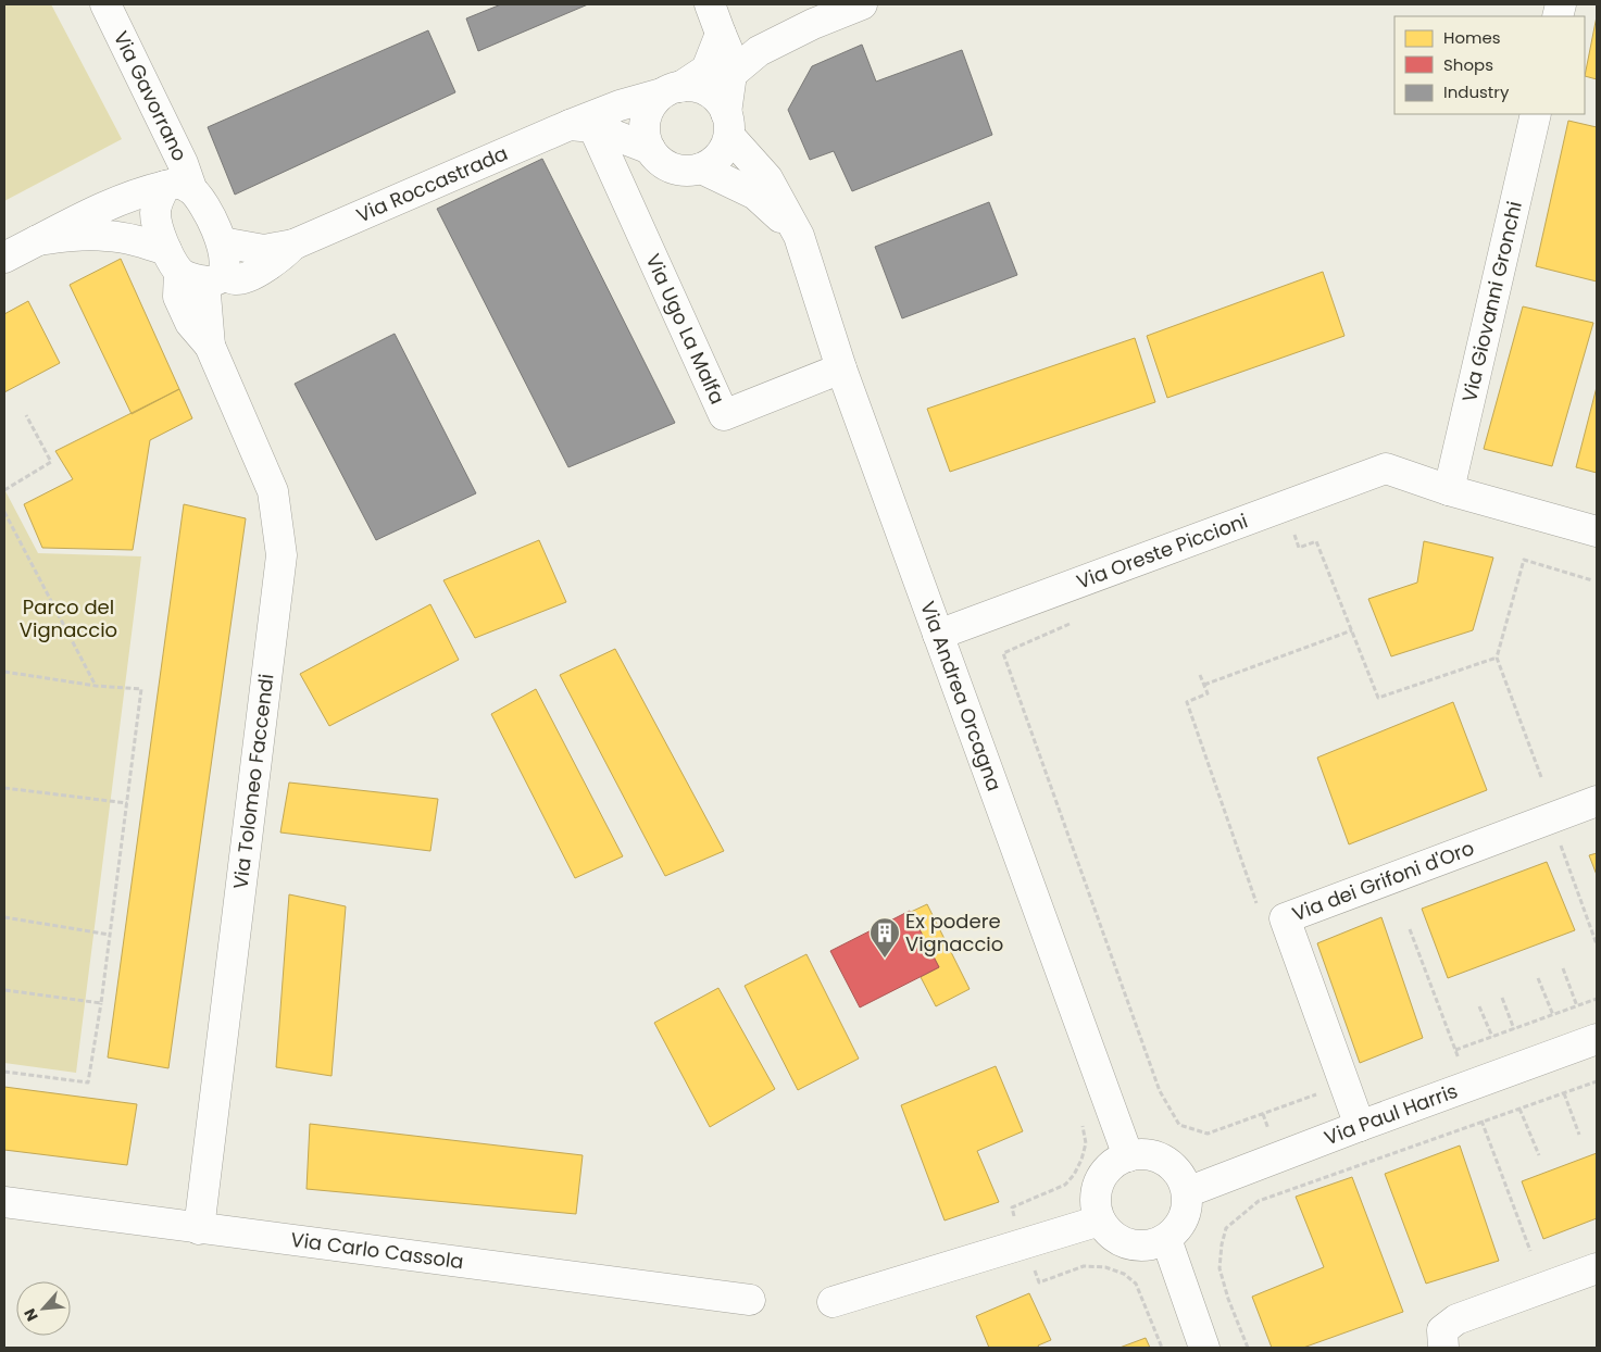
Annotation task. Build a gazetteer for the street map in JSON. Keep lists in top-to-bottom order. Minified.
{"streets":{"street":["Via Gavorrano","Via Roccastrada","Via Giovanni Gronchi","Via Ugo La Malfa","Via Oreste Piccioni","Via Andrea Orcagna","Via Tolomeo Faccendi","Via dei Grifoni d'Oro","Via Paul Harris","Via Carlo Cassola"]},"crossings":[["Via Gavorrano","Via Roccastrada"],["Via Gavorrano","Via Tolomeo Faccendi"],["Via Roccastrada","Via Ugo La Malfa"],["Via Roccastrada","Via Andrea Orcagna"],["Via Roccastrada","Via Tolomeo Faccendi"],["Via Giovanni Gronchi","Via Oreste Piccioni"],["Via Ugo La Malfa","Via Andrea Orcagna"],["Via Oreste Piccioni","Via Andrea Orcagna"],["Via Andrea Orcagna","Via Paul Harris"],["Via Tolomeo Faccendi","Via Carlo Cassola"],["Via dei Grifoni d'Oro","Via Paul Harris"]],"parks":["Parco del Vignaccio"],"places":{"building":["Ex podere Vignaccio"]},"legend":["Homes","Shops","Industry"],"north":"bottom left"}
